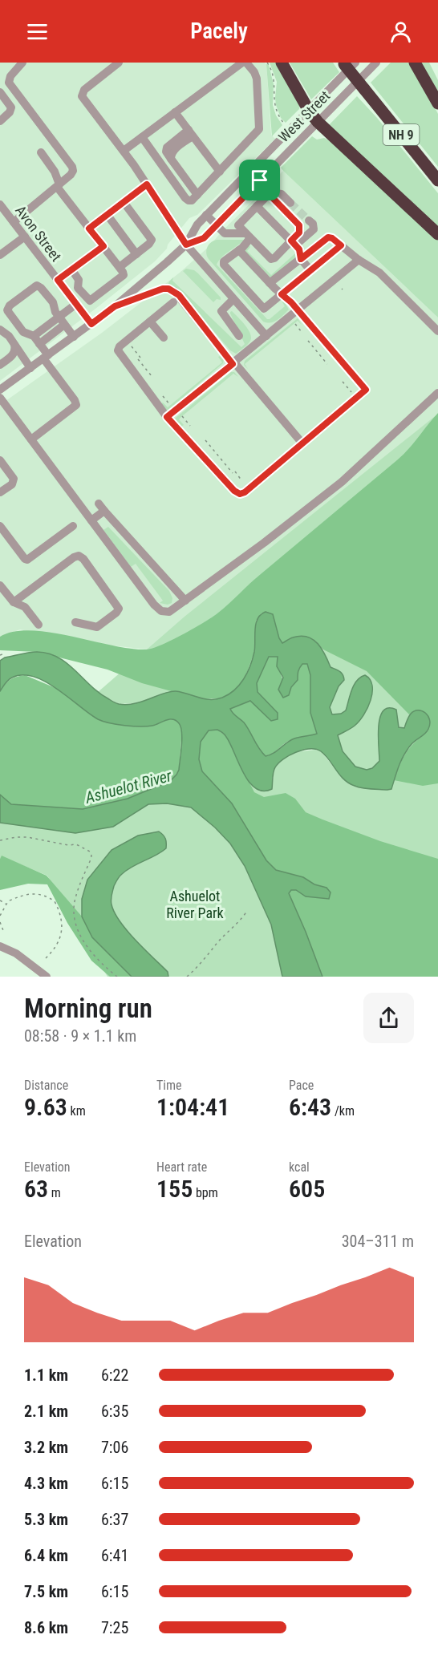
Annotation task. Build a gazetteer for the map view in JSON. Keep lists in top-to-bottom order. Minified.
{"streets":{"highway":["NH 9"],"street":["West Street","Avon Street"]},"crossings":[["West Street","NH 9"],["West Street","Avon Street"]],"water":["Ashuelot River"],"parks":["Ashuelot River Park"],"page":{"header":"Pacely","heading":["Morning run","08:58 · 9 × 1.1 km"],"stats":[["Distance","9.63 km"],["Time","1:04:41"],["Pace","6:43 /km"],["Elevation","63 m"],["Heart rate","155 bpm"],["kcal","605"]],"chart":["Elevation","304–311 m"],"list":[{"name":"1.1 km","note":"6:22"},{"name":"2.1 km","note":"6:35"},{"name":"3.2 km","note":"7:06"},{"name":"4.3 km","note":"6:15"},{"name":"5.3 km","note":"6:37"},{"name":"6.4 km","note":"6:41"},{"name":"7.5 km","note":"6:15"},{"name":"8.6 km","note":"7:25"}]}}
